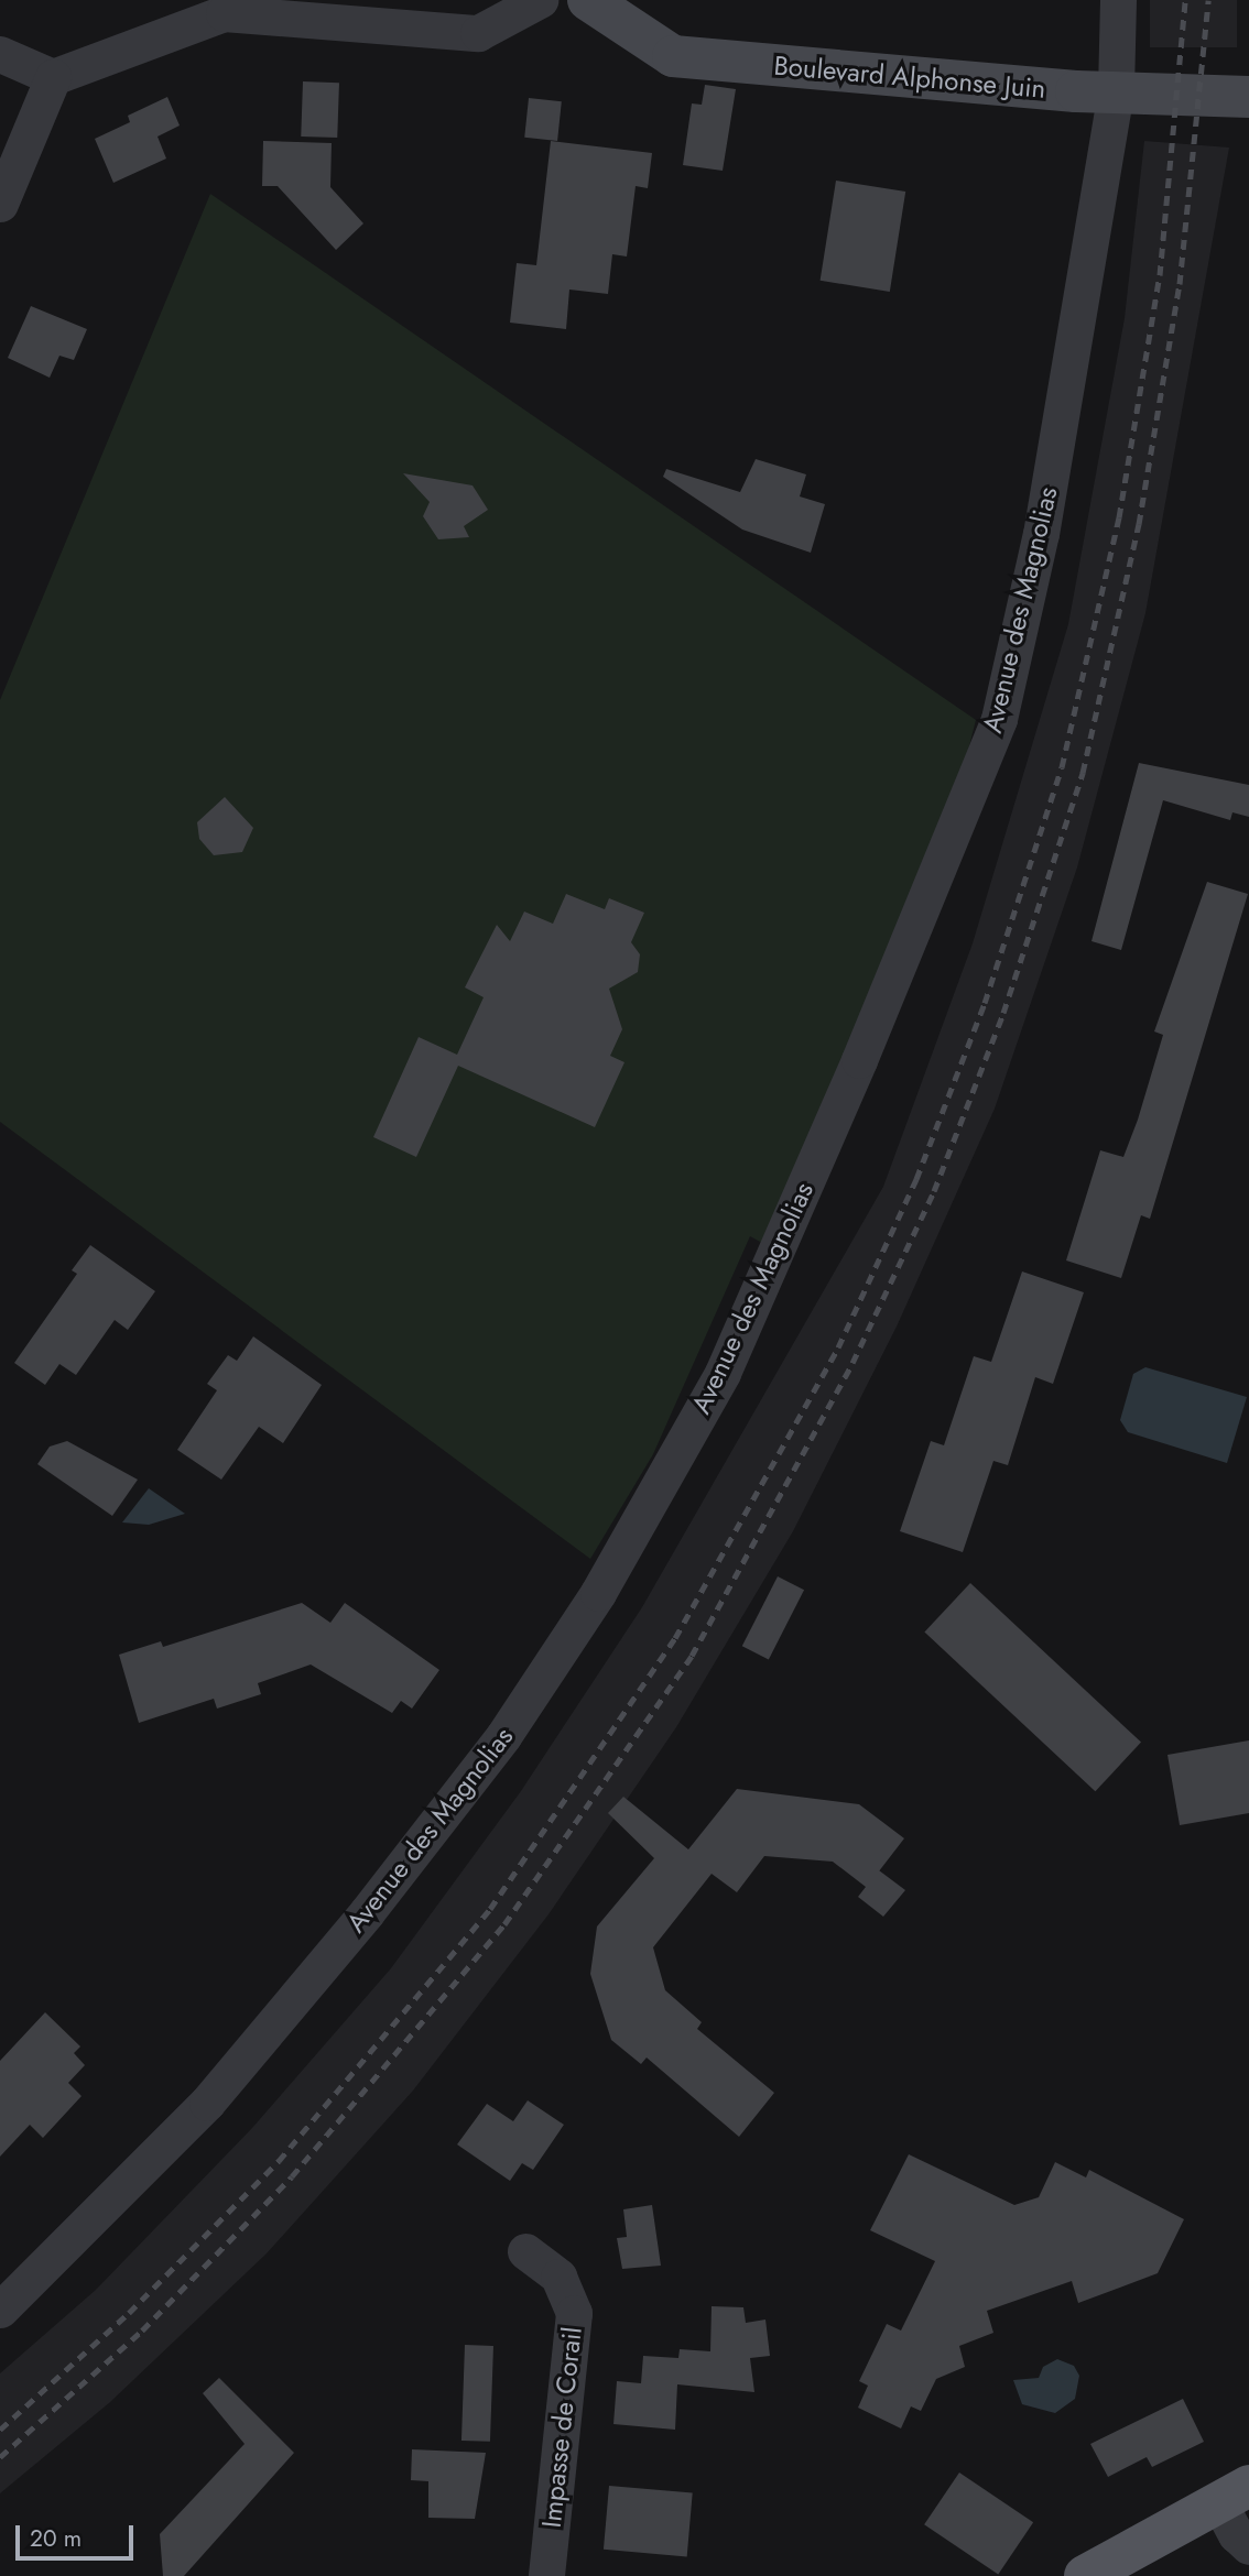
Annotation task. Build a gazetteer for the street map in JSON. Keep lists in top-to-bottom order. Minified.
{"streets":{"street":["Boulevard Alphonse Juin","Avenue des Magnolias","Impasse de Corail"]},"crossings":[["Boulevard Alphonse Juin","Avenue des Magnolias"]],"scale_bar":"20 m"}
